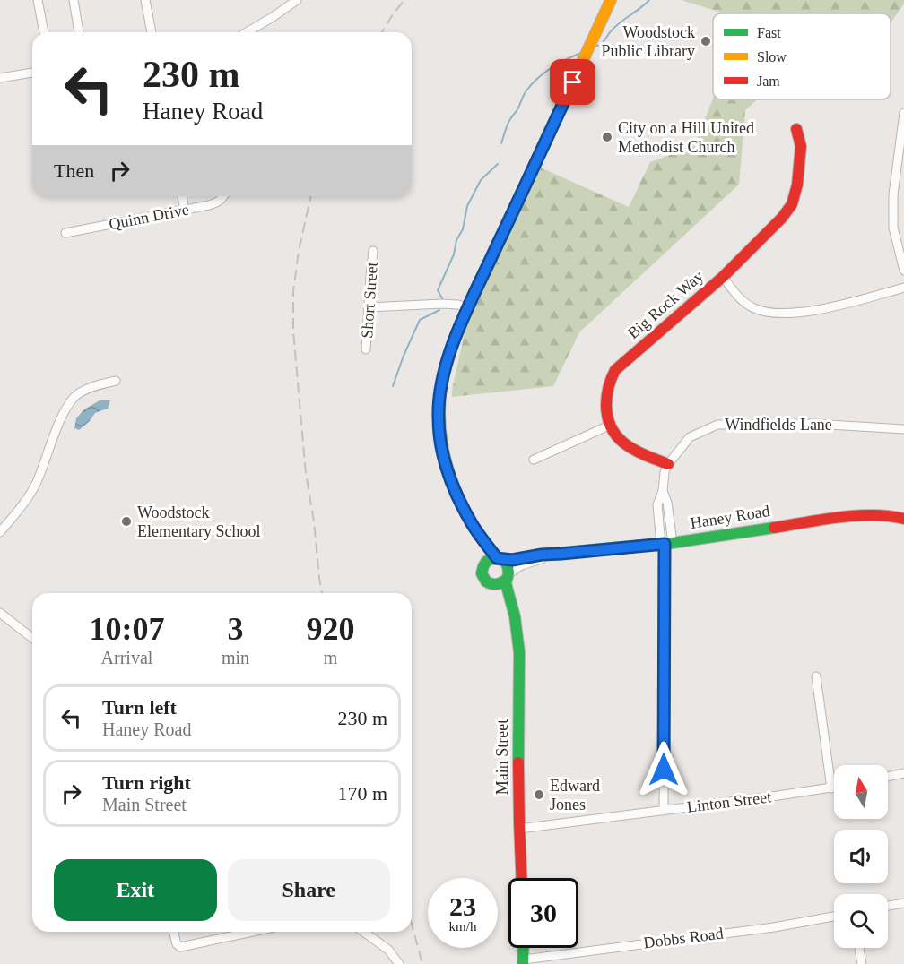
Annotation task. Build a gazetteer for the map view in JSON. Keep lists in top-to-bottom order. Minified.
{"streets":{"main road":["Big Rock Way","Haney Road","Main Street"],"street":["Quinn Drive","Short Street","Windfields Lane","Linton Street","Dobbs Road"]},"crossings":[["Haney Road","Main Street"],["Main Street","Linton Street"]],"places":["Woodstock Public Library","City on a Hill United Methodist Church","Woodstock Elementary School","Edward Jones"],"legend":["Fast","Slow","Jam"],"north":"top","page":{"turn":["230 m","Haney Road"],"then":"Then","eta":["10:07","Arrival","3","min","920","m"],"list":[{"name":"Turn left","note":"Haney Road","value":"230 m"},{"name":"Turn right","note":"Main Street","value":"170 m"}],"buttons":["Exit","Share"],"speed":"23 km/h","limit":"30"}}
